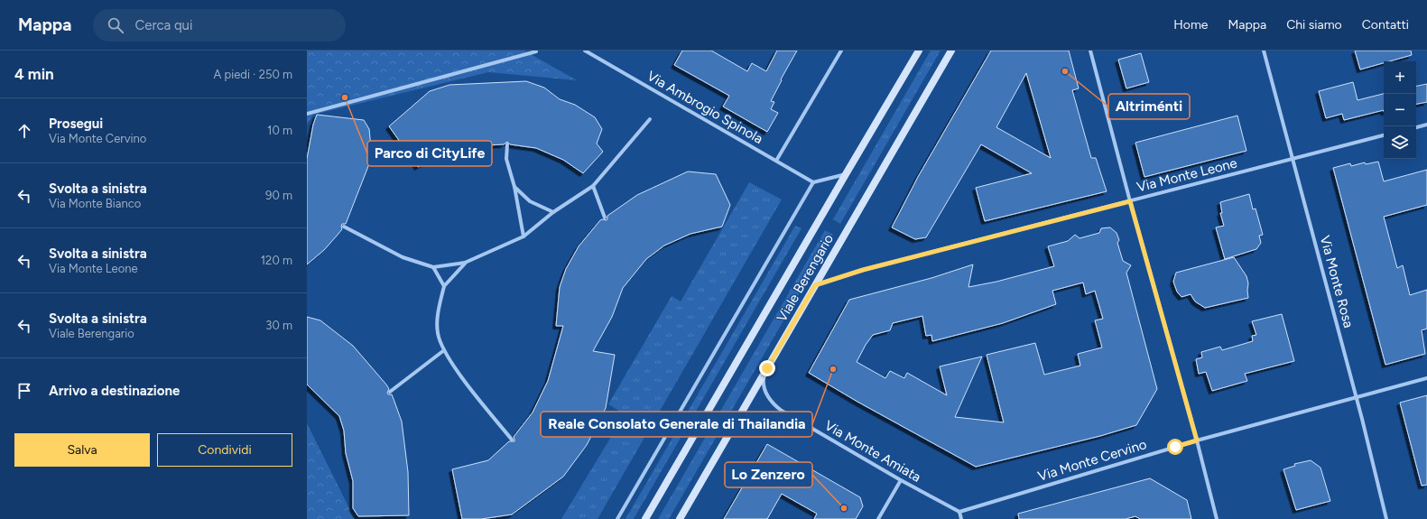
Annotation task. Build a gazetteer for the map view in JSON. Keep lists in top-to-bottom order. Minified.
{"streets":{"main road":["Viale Berengario"],"street":["Via Ambrogio Spinola","Via Monte Leone","Via Monte Rosa","Via Monte Amiata","Via Monte Cervino"]},"crossings":[["Via Monte Leone","Viale Berengario"],["Via Monte Leone","Via Monte Rosa"],["Viale Berengario","Via Monte Amiata"],["Via Monte Rosa","Via Monte Cervino"],["Via Monte Amiata","Via Monte Cervino"]],"places":["Altriménti","Parco di CityLife","Reale Consolato Generale di Thailandia","Lo Zenzero"],"page":{"header":"Mappa","search":"Cerca qui","nav":["Home","Mappa","Chi siamo","Contatti"],"heading":["4 min","A piedi · 250 m"],"map_buttons":["+","−"],"list":[["Prosegui","Via Monte Cervino","10 m"],["Svolta a sinistra","Via Monte Bianco","90 m"],["Svolta a sinistra","Via Monte Leone","120 m"],["Svolta a sinistra","Viale Berengario","30 m"],"Arrivo a destinazione"],"buttons":["Salva","Condividi"]}}
